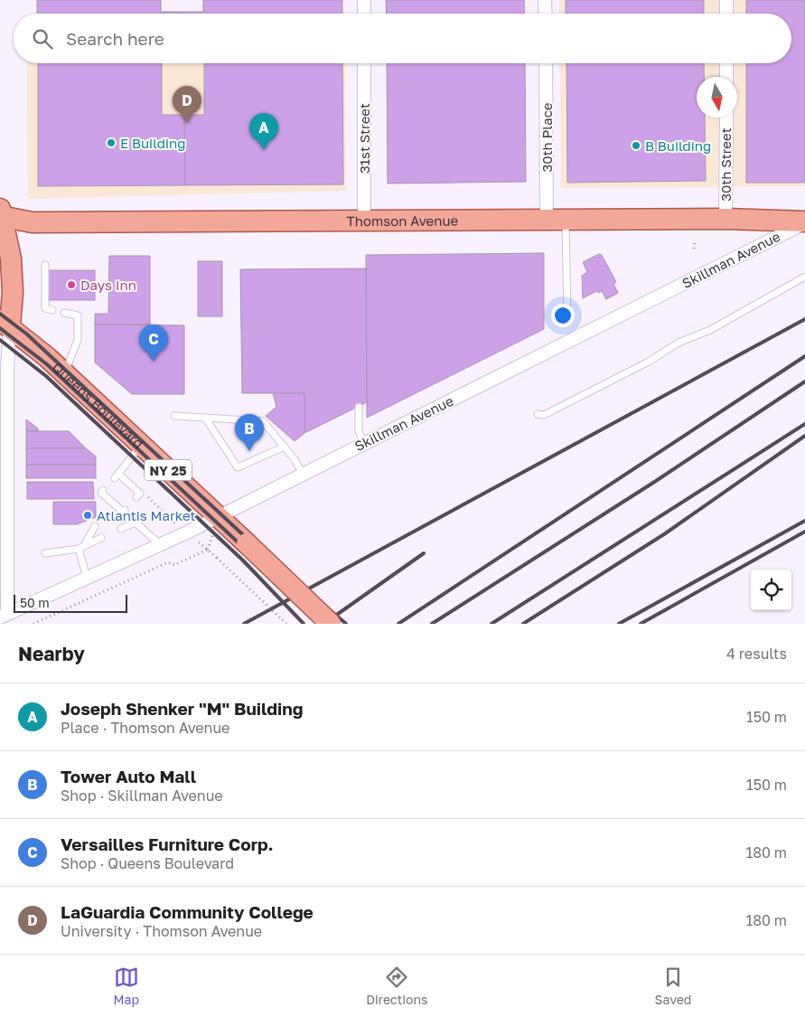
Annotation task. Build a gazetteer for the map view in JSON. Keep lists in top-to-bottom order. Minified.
{"streets":{"main road":["Thomson Avenue","Queens Boulevard","NY 25"],"street":["30th Place","31st Street","30th Street","Skillman Avenue"]},"crossings":[["30th Place","Thomson Avenue"],["31st Street","Thomson Avenue"],["30th Street","Thomson Avenue"],["Thomson Avenue","Skillman Avenue"],["Skillman Avenue","Queens Boulevard"]],"places":["E Building","B Building","Days Inn","Atlantis Market"],"scale_bar":"50 m","north":"bottom","page":{"search":"Search here","pins":["D","A","C","B"],"scale":"50 m","heading":["Nearby","4 results"],"list":[{"mark":"A","name":"Joseph Shenker \"M\" Building","note":"Place · Thomson Avenue","value":"150 m"},{"mark":"B","name":"Tower Auto Mall","note":"Shop · Skillman Avenue","value":"150 m"},{"mark":"C","name":"Versailles Furniture Corp.","note":"Shop · Queens Boulevard","value":"180 m"},{"mark":"D","name":"LaGuardia Community College","note":"University · Thomson Avenue","value":"180 m"}],"nav":["Map","Directions","Saved"]}}
